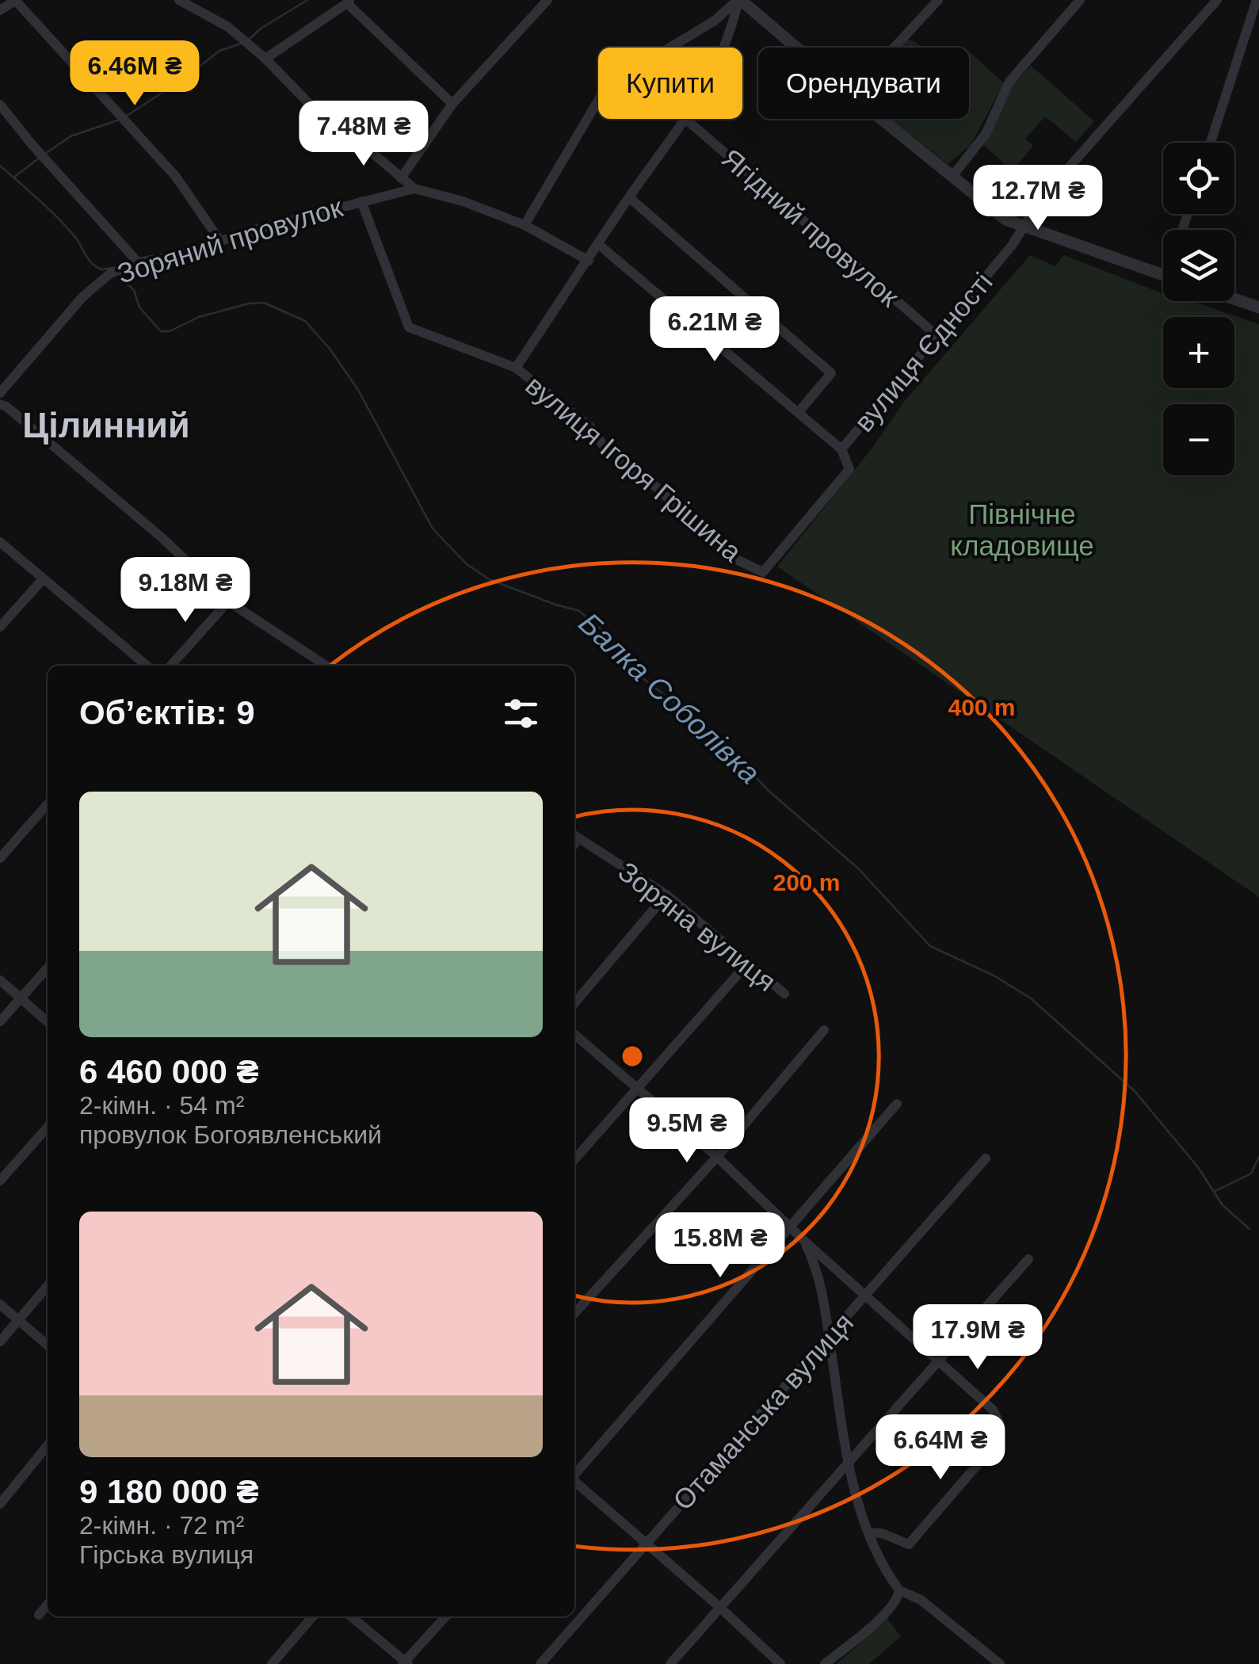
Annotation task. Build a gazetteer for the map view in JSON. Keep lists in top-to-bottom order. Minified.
{"streets":{"street":["Ягідний провулок","Зоряний провулок","вулиця Єдності","вулиця Ігоря Грішина","Зоряна вулиця","Отаманська вулиця"]},"crossings":[["Ягідний провулок","вулиця Єдності"],["Зоряний провулок","вулиця Ігоря Грішина"],["вулиця Єдності","вулиця Ігоря Грішина"]],"districts":["Цілинний"],"water":["Балка Соболівка"],"parks":["Північне кладовище"],"page":{"price":["6.46M ₴","7.48M ₴","12.7M ₴","6.21M ₴","9.18M ₴","9.5M ₴","15.8M ₴","17.9M ₴","6.64M ₴"],"chip":["Купити","Орендувати"],"map_buttons":["+","−"],"heading":"Об’єктів: 9","list":[{"name":"6 460 000 ₴","note":"2-кімн. · 54 m² · провулок Богоявленський"},{"name":"9 180 000 ₴","note":"2-кімн. · 72 m² · Гірська вулиця"}]},"rings":["400 m","200 m"]}
